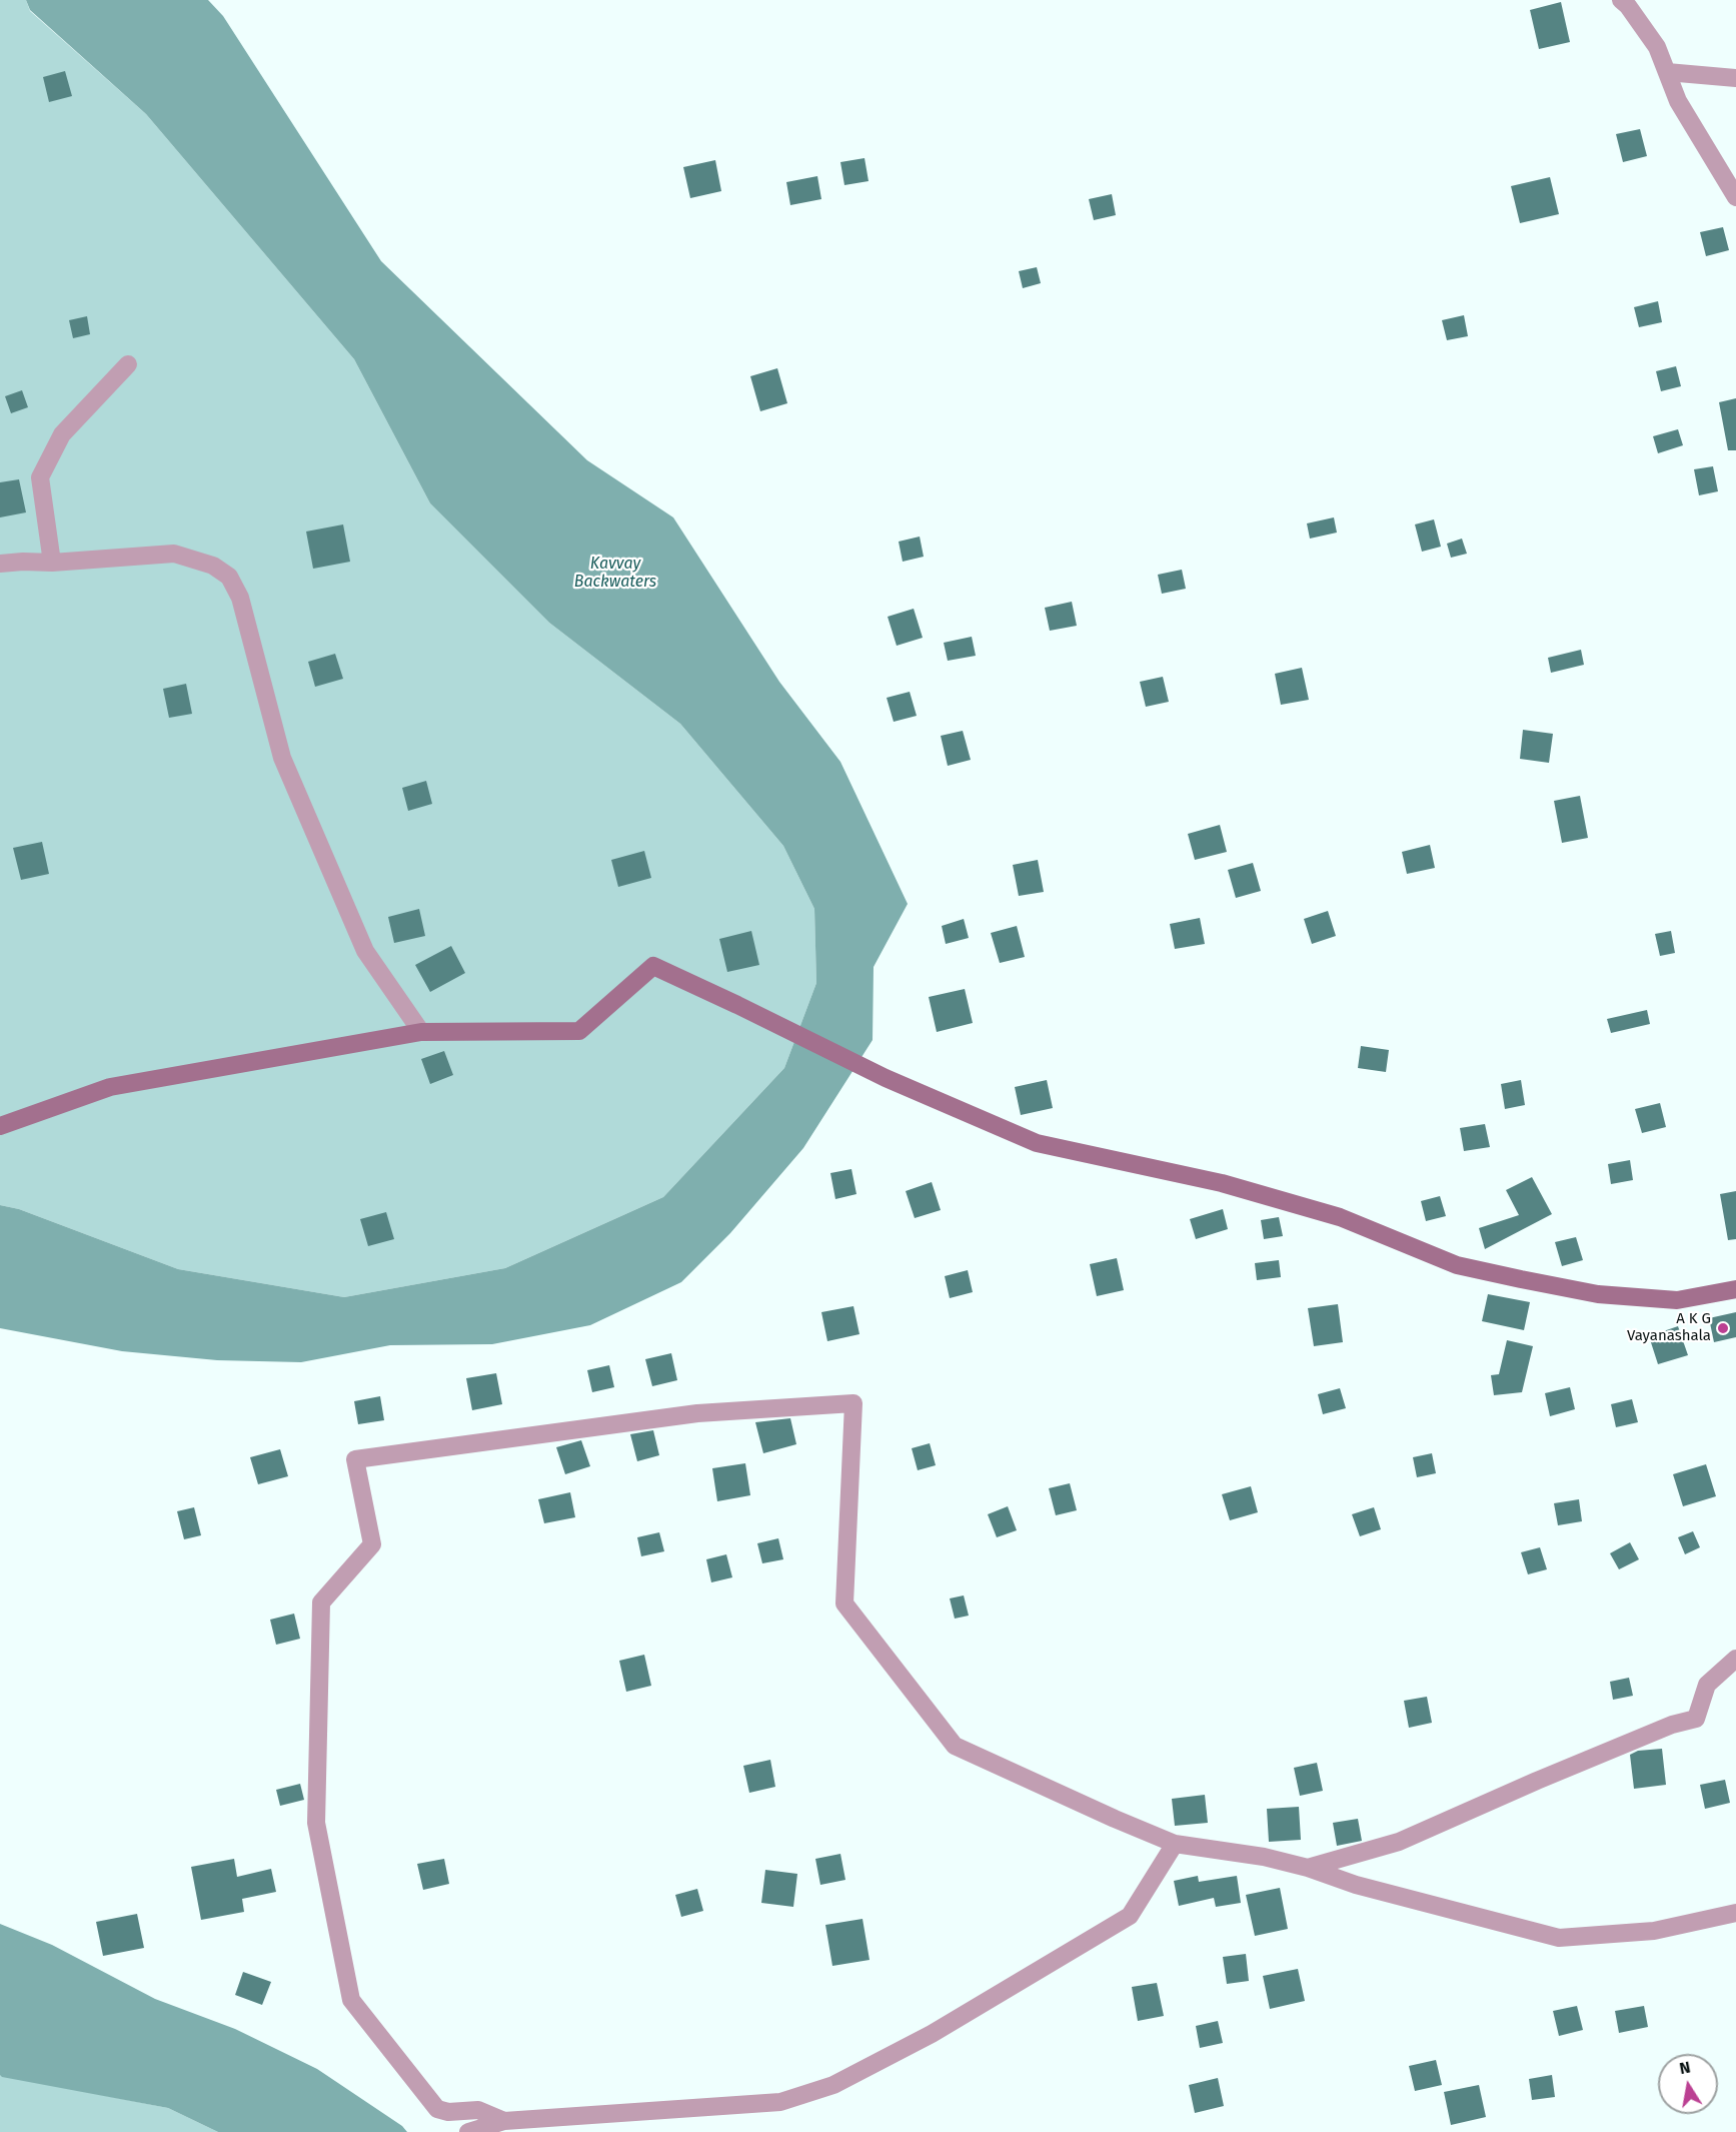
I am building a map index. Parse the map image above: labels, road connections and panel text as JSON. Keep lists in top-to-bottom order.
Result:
{
  "water": ["Kavvay Backwaters"],
  "places": ["A K G Vayanashala"],
  "north": "top"
}
